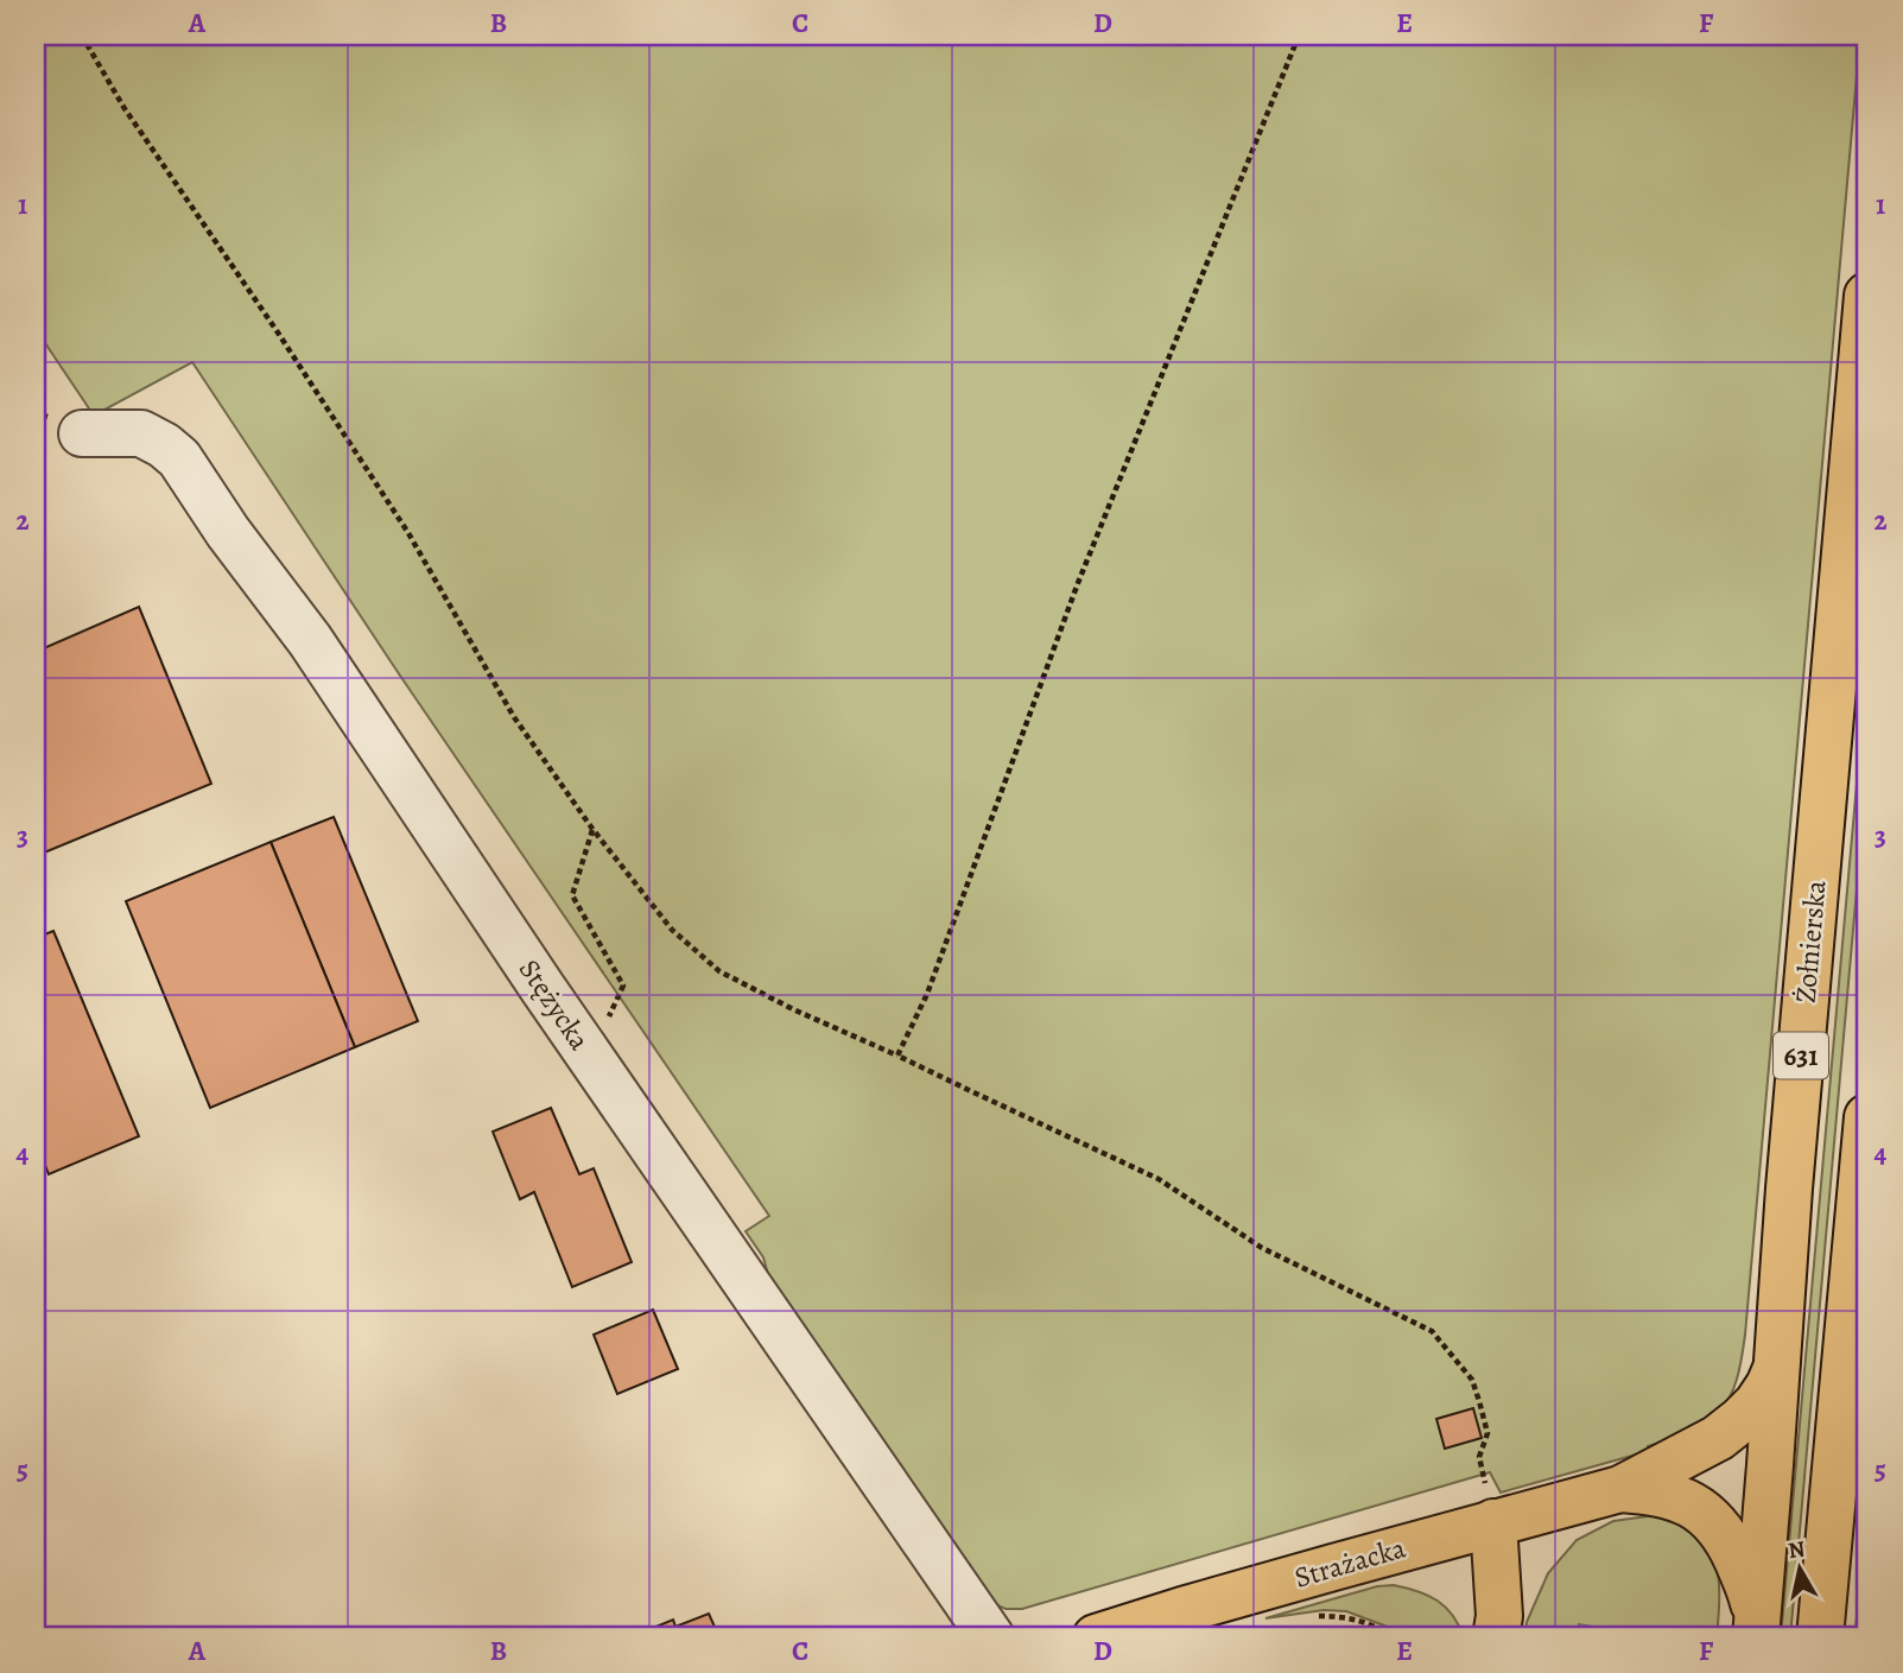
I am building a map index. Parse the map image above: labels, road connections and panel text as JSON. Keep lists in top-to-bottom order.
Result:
{
  "streets": {
    "main road": ["Żołnierska", "631", "Strażacka"],
    "street": ["Stężycka"]
  },
  "north": "top",
  "grid": {
    "columns": [
      "A",
      "B",
      "C",
      "D",
      "E",
      "F"
    ],
    "rows": [
      "1",
      "2",
      "3",
      "4",
      "5"
    ]
  }
}
